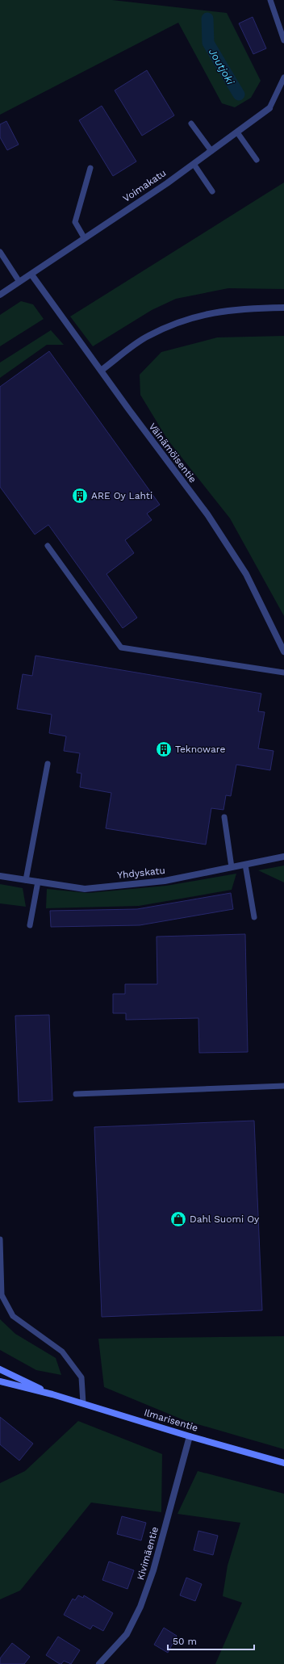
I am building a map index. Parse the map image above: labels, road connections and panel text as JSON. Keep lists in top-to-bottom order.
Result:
{
  "streets": {
    "street": [
      "Voimakatu",
      "Väinämöisentie",
      "Yhdyskatu",
      "Ilmarisentie",
      "Kivimäentie"
    ]
  },
  "crossings": [
    ["Voimakatu", "Väinämöisentie"],
    ["Ilmarisentie", "Kivimäentie"]
  ],
  "water": ["Joutjoki"],
  "places": {
    "building": ["ARE Oy Lahti", "Teknoware"],
    "shop": ["Dahl Suomi Oy"]
  },
  "scale_bar": "50 m"
}
